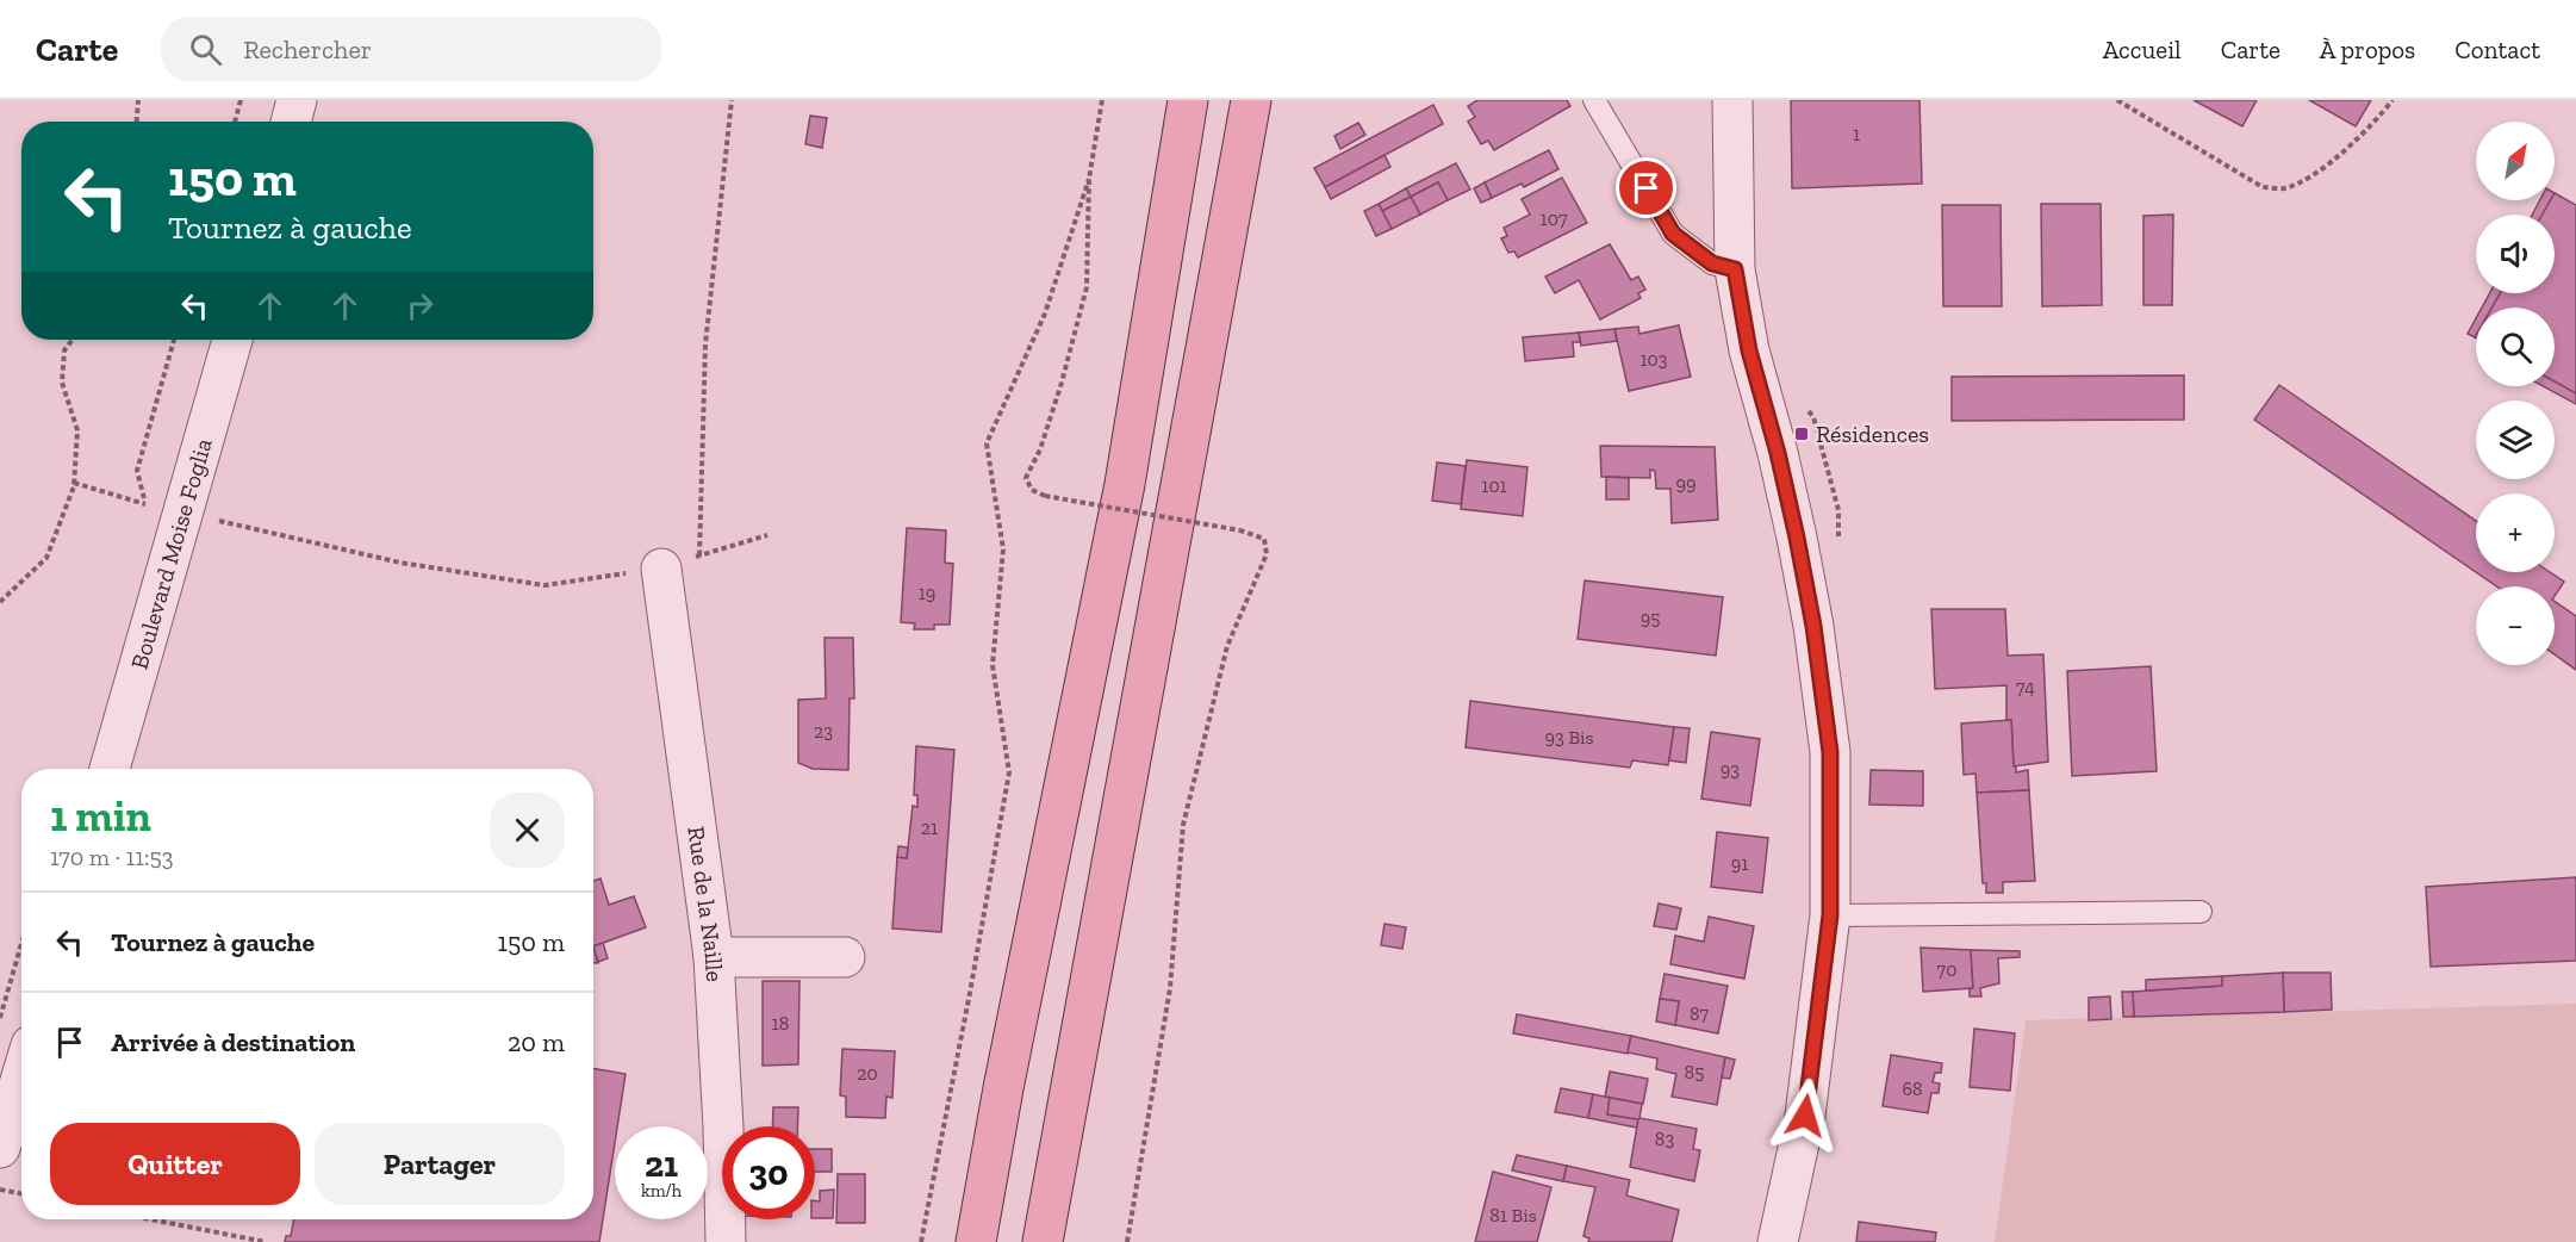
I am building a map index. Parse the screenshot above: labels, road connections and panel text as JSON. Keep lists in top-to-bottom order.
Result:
{
  "streets": {
    "street": ["Boulevard Moise Foglia", "Rue de la Naille"]
  },
  "places": {
    "transit": ["Résidences"]
  },
  "house_numbers": [
    "1",
    "107",
    "103",
    "99",
    "101",
    "19",
    "95",
    "74",
    "23",
    "93 Bis",
    "93",
    "21",
    "91",
    "70",
    "87",
    "18",
    "85",
    "20",
    "68",
    "83",
    "81 Bis"
  ],
  "north": "top right",
  "page": {
    "header": "Carte",
    "search": "Rechercher",
    "nav": [
      "Accueil",
      "Carte",
      "À propos",
      "Contact"
    ],
    "map_buttons": ["+", "−"],
    "turn": ["150 m", "Tournez à gauche"],
    "heading": ["1 min", "170 m · 11:53"],
    "list": [
      {
        "name": "Tournez à gauche",
        "value": "150 m"
      },
      {
        "name": "Arrivée à destination",
        "value": "20 m"
      }
    ],
    "buttons": ["Quitter", "Partager"],
    "speed": "21 km/h",
    "limit": "30"
  }
}
